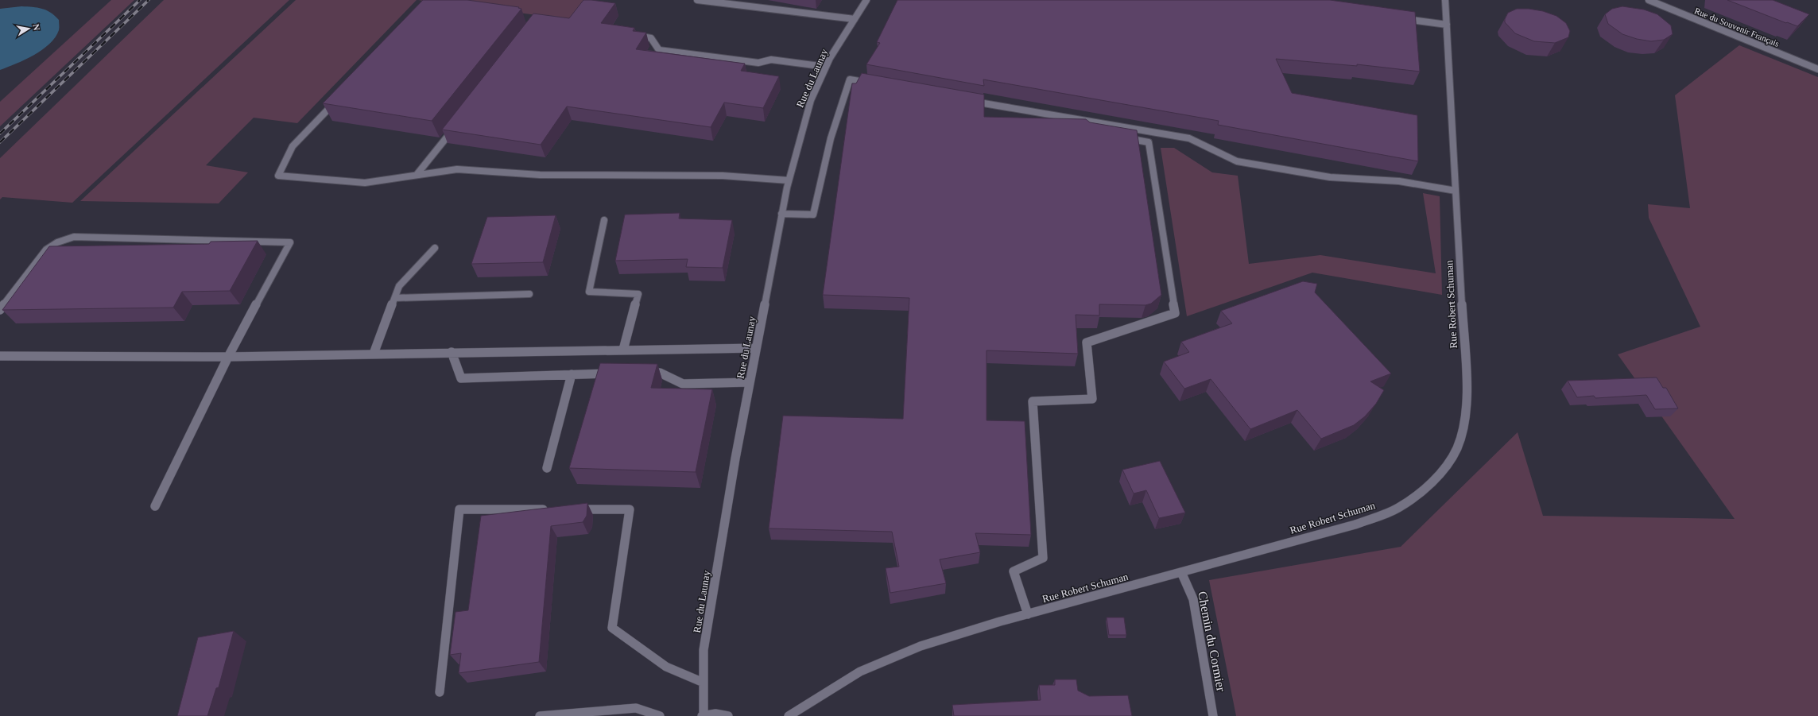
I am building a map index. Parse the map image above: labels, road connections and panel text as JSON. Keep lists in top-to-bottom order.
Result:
{
  "streets": {
    "street": [
      "Rue du Souvenir Français",
      "Rue du Launay",
      "Rue Robert Schuman",
      "Chemin du Cormier"
    ]
  },
  "crossings": [
    ["Rue Robert Schuman", "Chemin du Cormier"]
  ],
  "north": "right"
}
